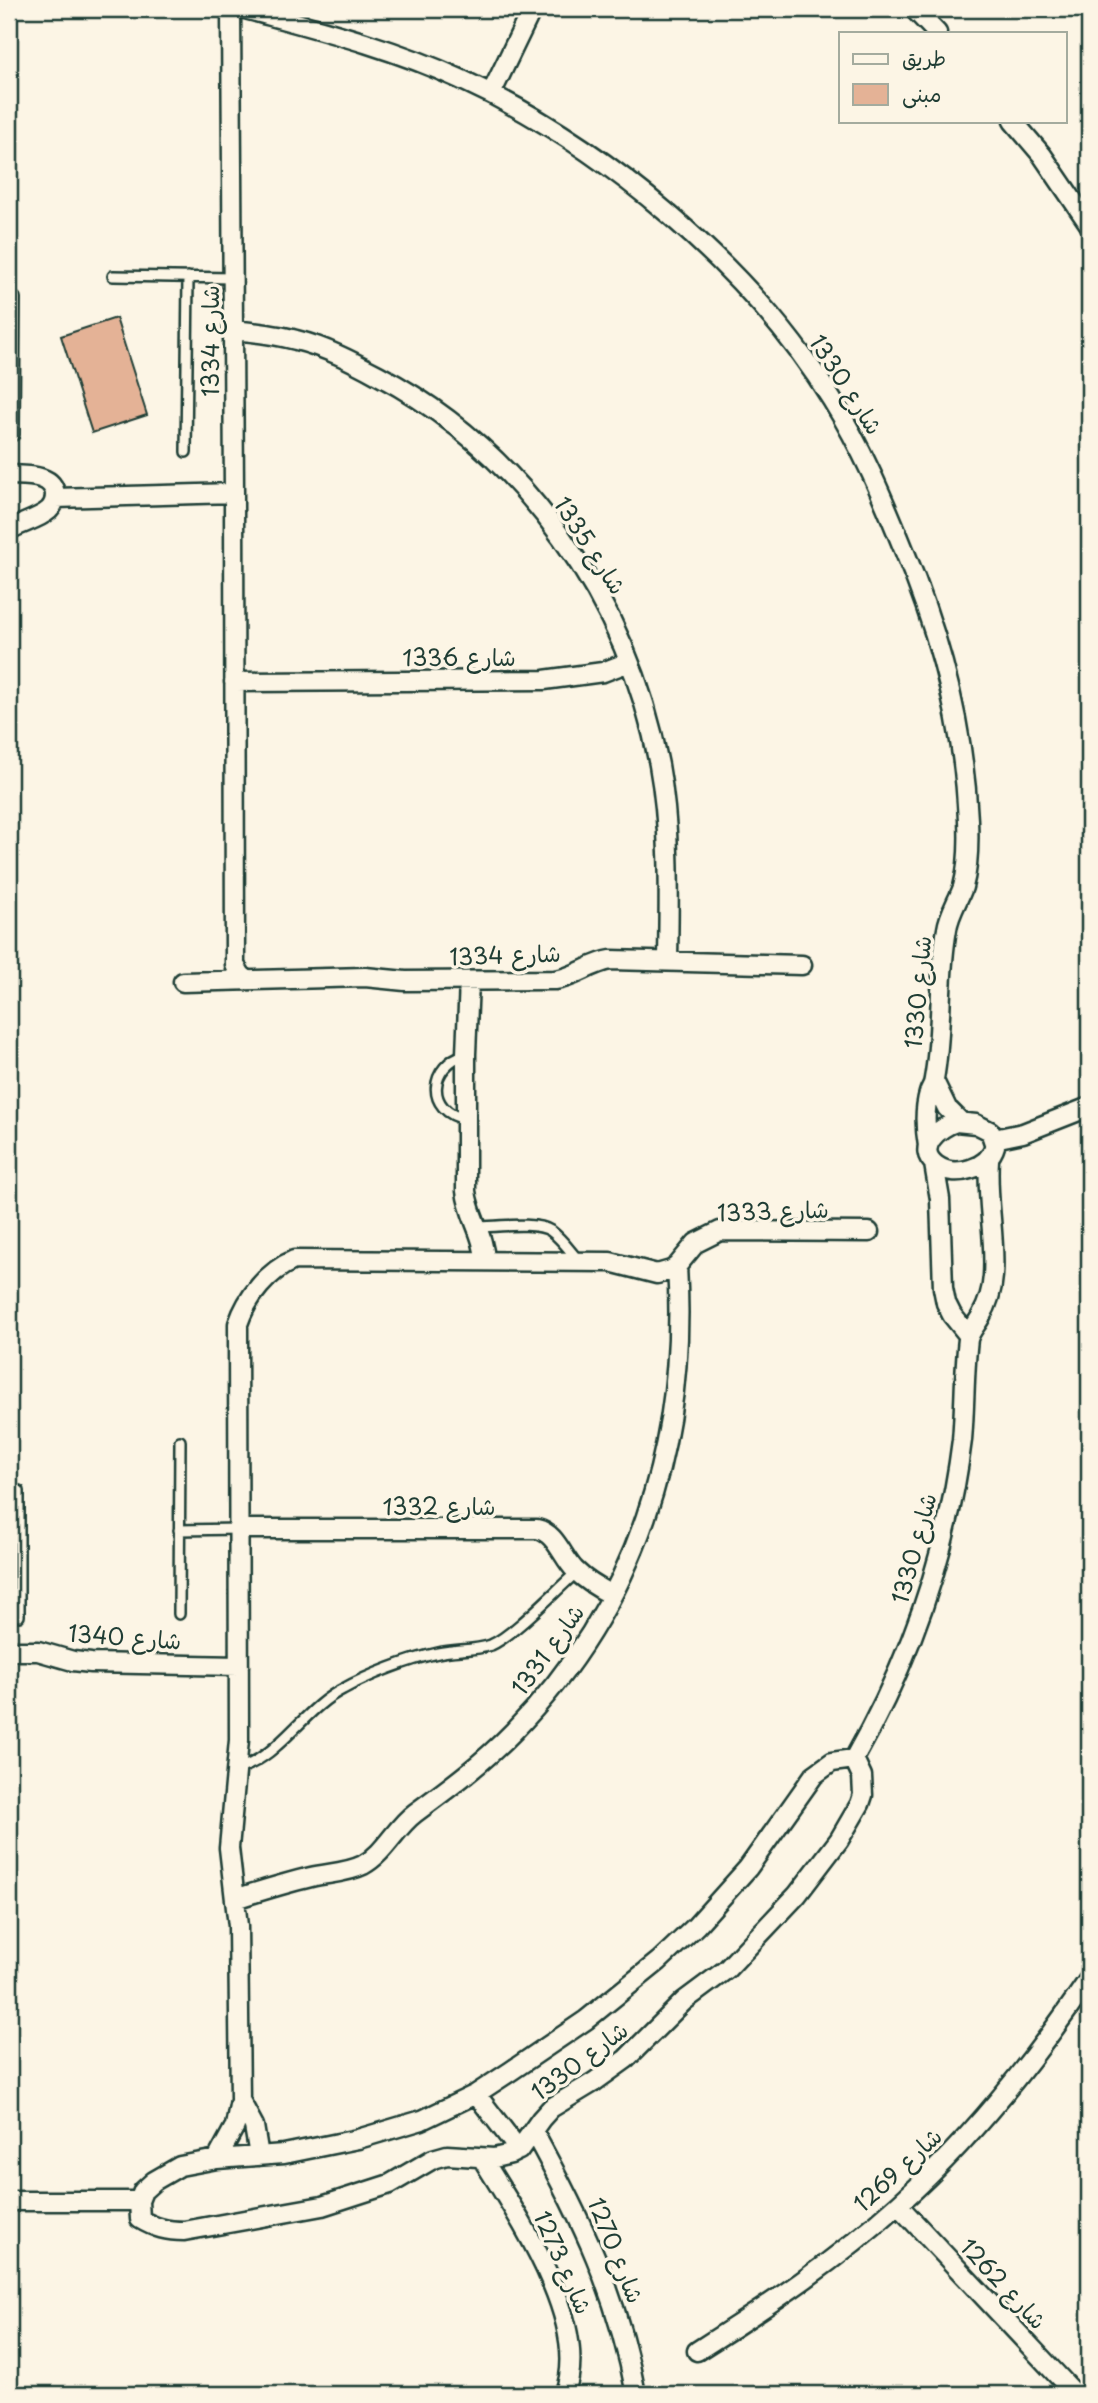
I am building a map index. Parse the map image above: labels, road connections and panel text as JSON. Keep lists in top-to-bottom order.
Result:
{
  "streets": {
    "street": [
      "شارع 1334",
      "شارع 1330",
      "شارع 1335",
      "شارع 1336",
      "شارع 1333",
      "شارع 1332",
      "شارع 1340",
      "شارع 1331",
      "شارع 1269",
      "شارع 1270",
      "شارع 1273",
      "شارع 1262"
    ]
  },
  "crossings": [
    ["شارع 1334", "شارع 1335"],
    ["شارع 1334", "شارع 1336"],
    ["شارع 1330", "شارع 1270"],
    ["شارع 1335", "شارع 1336"],
    ["شارع 1333", "شارع 1331"],
    ["شارع 1332", "شارع 1331"],
    ["شارع 1269", "شارع 1262"]
  ],
  "legend": ["طريق", "مبنى"]
}
